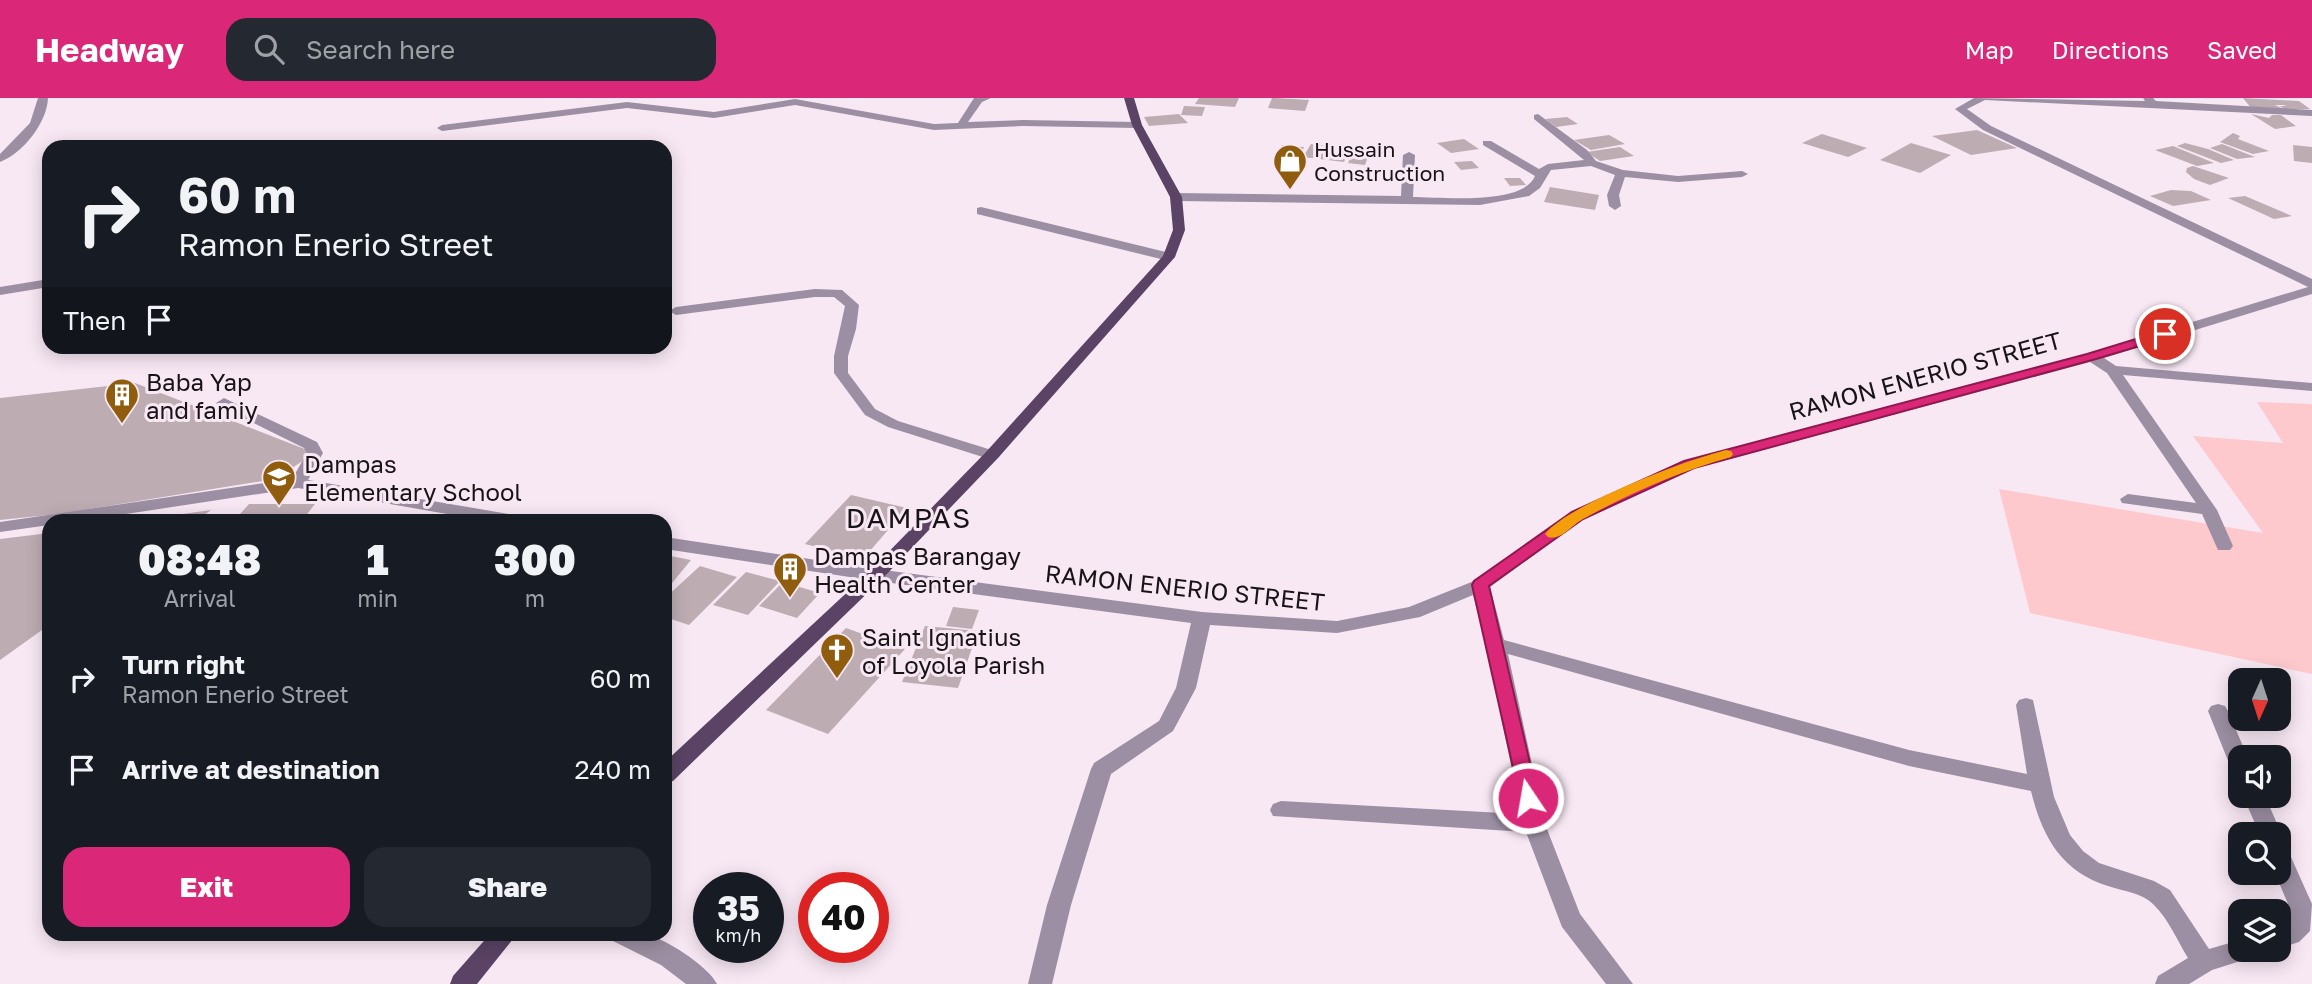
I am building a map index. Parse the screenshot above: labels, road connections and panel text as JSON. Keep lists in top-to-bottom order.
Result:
{
  "streets": {
    "street": ["RAMON ENERIO STREET"]
  },
  "districts": ["DAMPAS"],
  "places": {
    "shop": ["Hussain Construction"],
    "building": ["Baba Yap and famiy", "Dampas Barangay Health Center"],
    "school or university": ["Dampas Elementary School"],
    "church": ["Saint Ignatius of Loyola Parish"]
  },
  "north": "bottom",
  "page": {
    "header": "Headway",
    "search": "Search here",
    "nav": ["Map", "Directions", "Saved"],
    "turn": ["60 m", "Ramon Enerio Street"],
    "then": "Then",
    "eta": [
      "08:48",
      "Arrival",
      "1",
      "min",
      "300",
      "m"
    ],
    "list": [
      {
        "name": "Turn right",
        "note": "Ramon Enerio Street",
        "value": "60 m"
      },
      {
        "name": "Arrive at destination",
        "value": "240 m"
      }
    ],
    "buttons": ["Exit", "Share"],
    "speed": "35 km/h",
    "limit": "40"
  }
}
